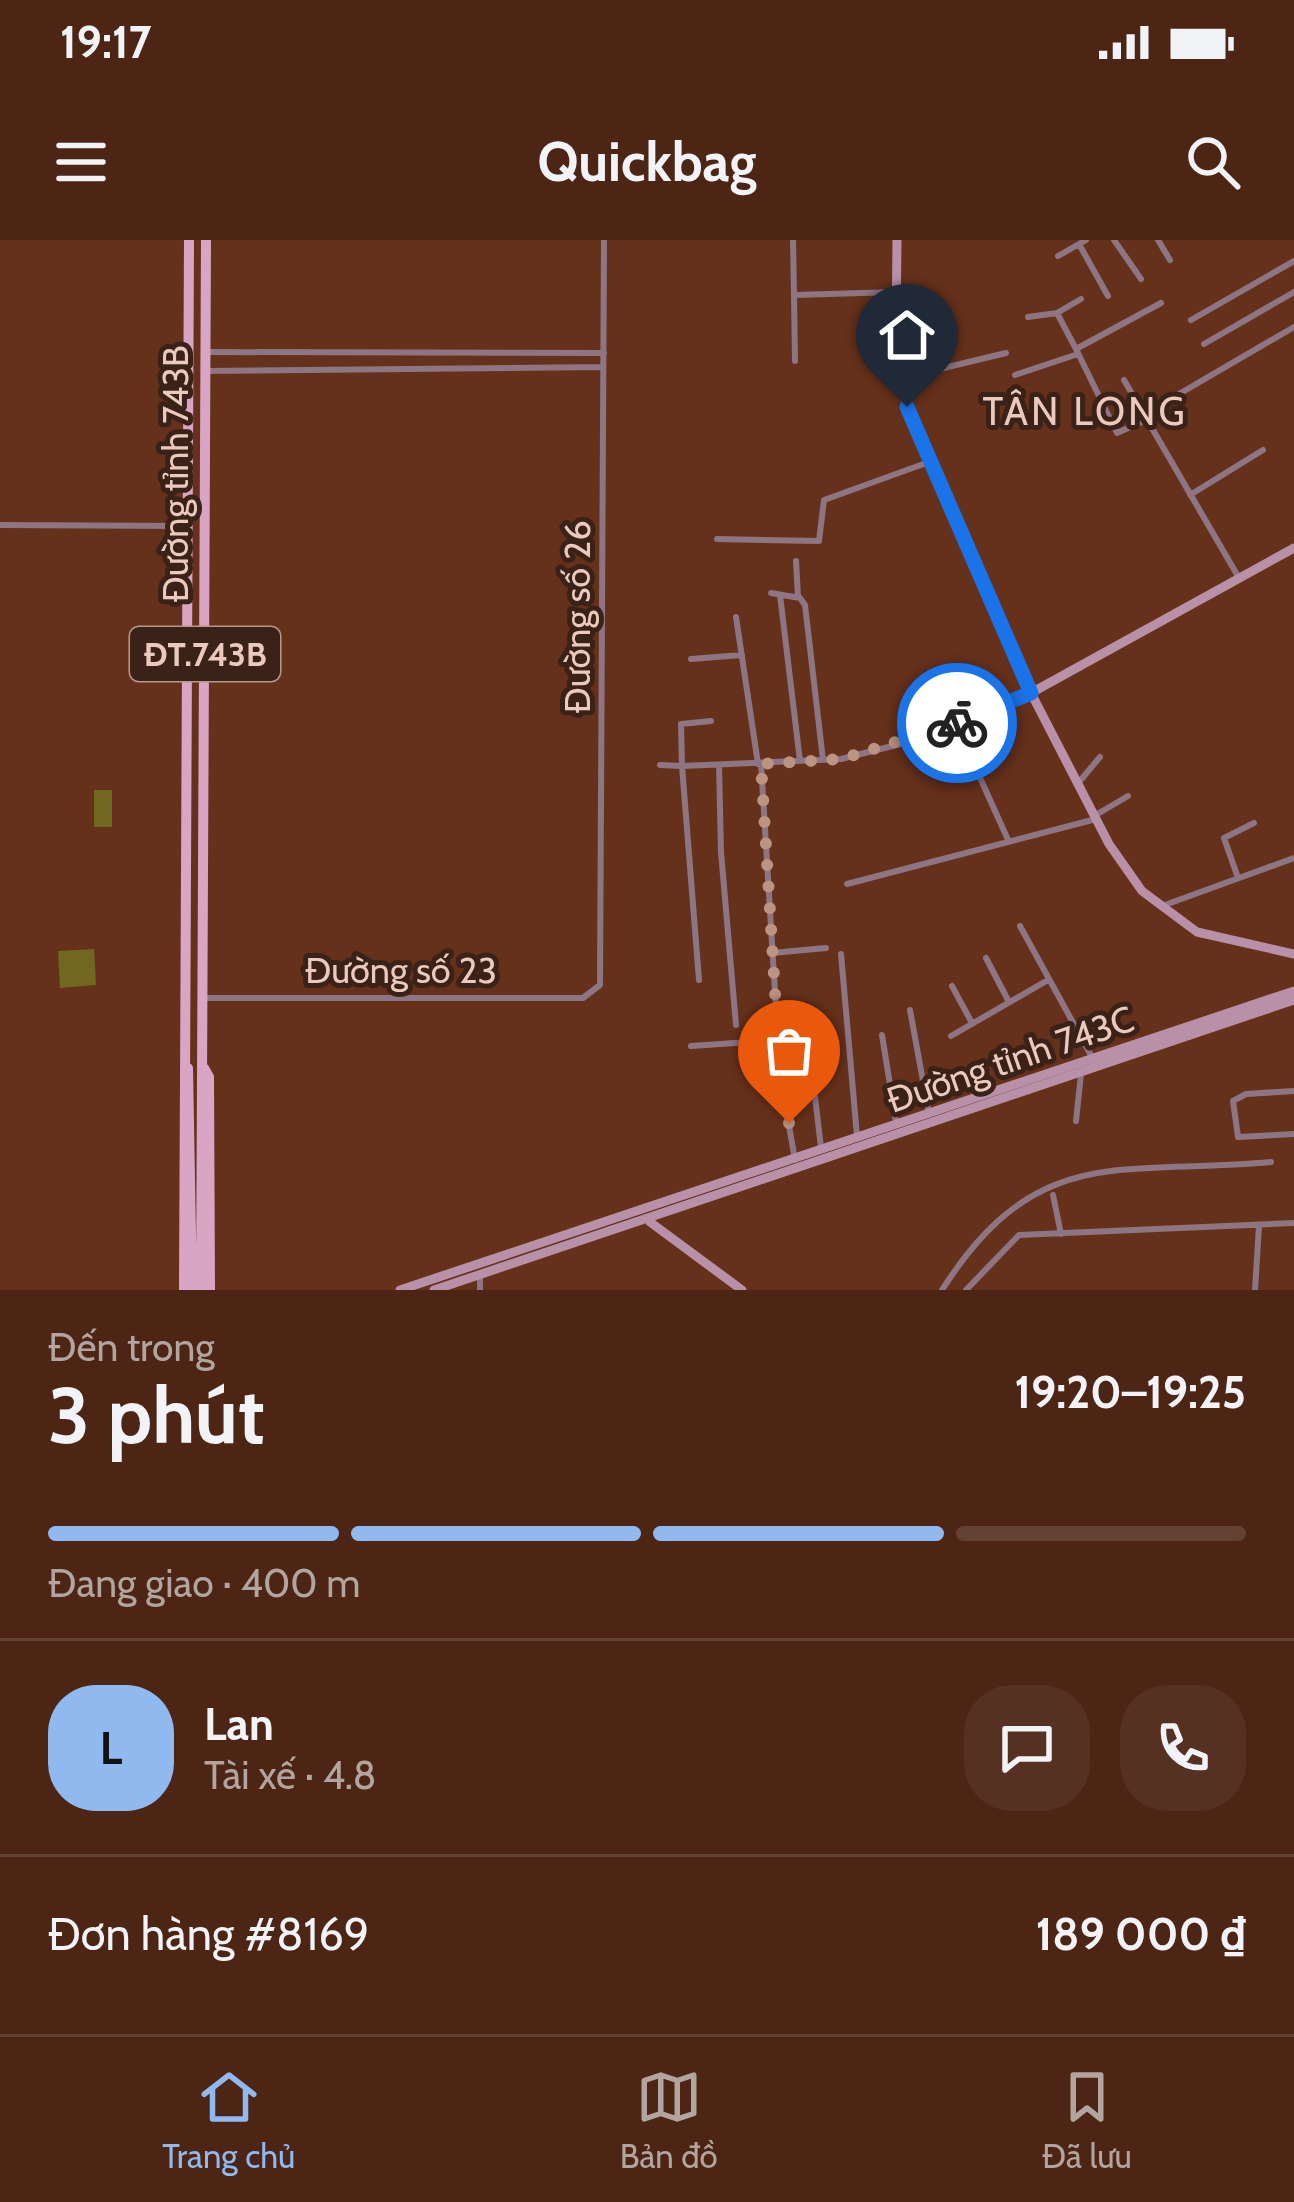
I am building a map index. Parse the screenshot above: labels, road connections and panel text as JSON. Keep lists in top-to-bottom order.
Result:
{
  "streets": {
    "main road": ["Đường tỉnh 743B", "ĐT.743B", "Đường tỉnh 743C"],
    "street": ["Đường số 26", "Đường số 23"]
  },
  "crossings": [
    ["Đường tỉnh 743B", "ĐT.743B"],
    ["Đường tỉnh 743B", "Đường số 23"],
    ["Đường số 26", "Đường số 23"]
  ],
  "districts": ["TÂN LONG"],
  "page": {
    "status": "19:17",
    "header": "Quickbag",
    "heading": ["3 phút", "Đến trong", "19:20–19:25"],
    "panel": [
      "Lan",
      "Tài xế · 4.8",
      "Đơn hàng #8169",
      "189 000 ₫"
    ],
    "bar": "Đang giao · 400 m",
    "round": "L",
    "tabs": ["Trang chủ", "Bản đồ", "Đã lưu"]
  }
}
